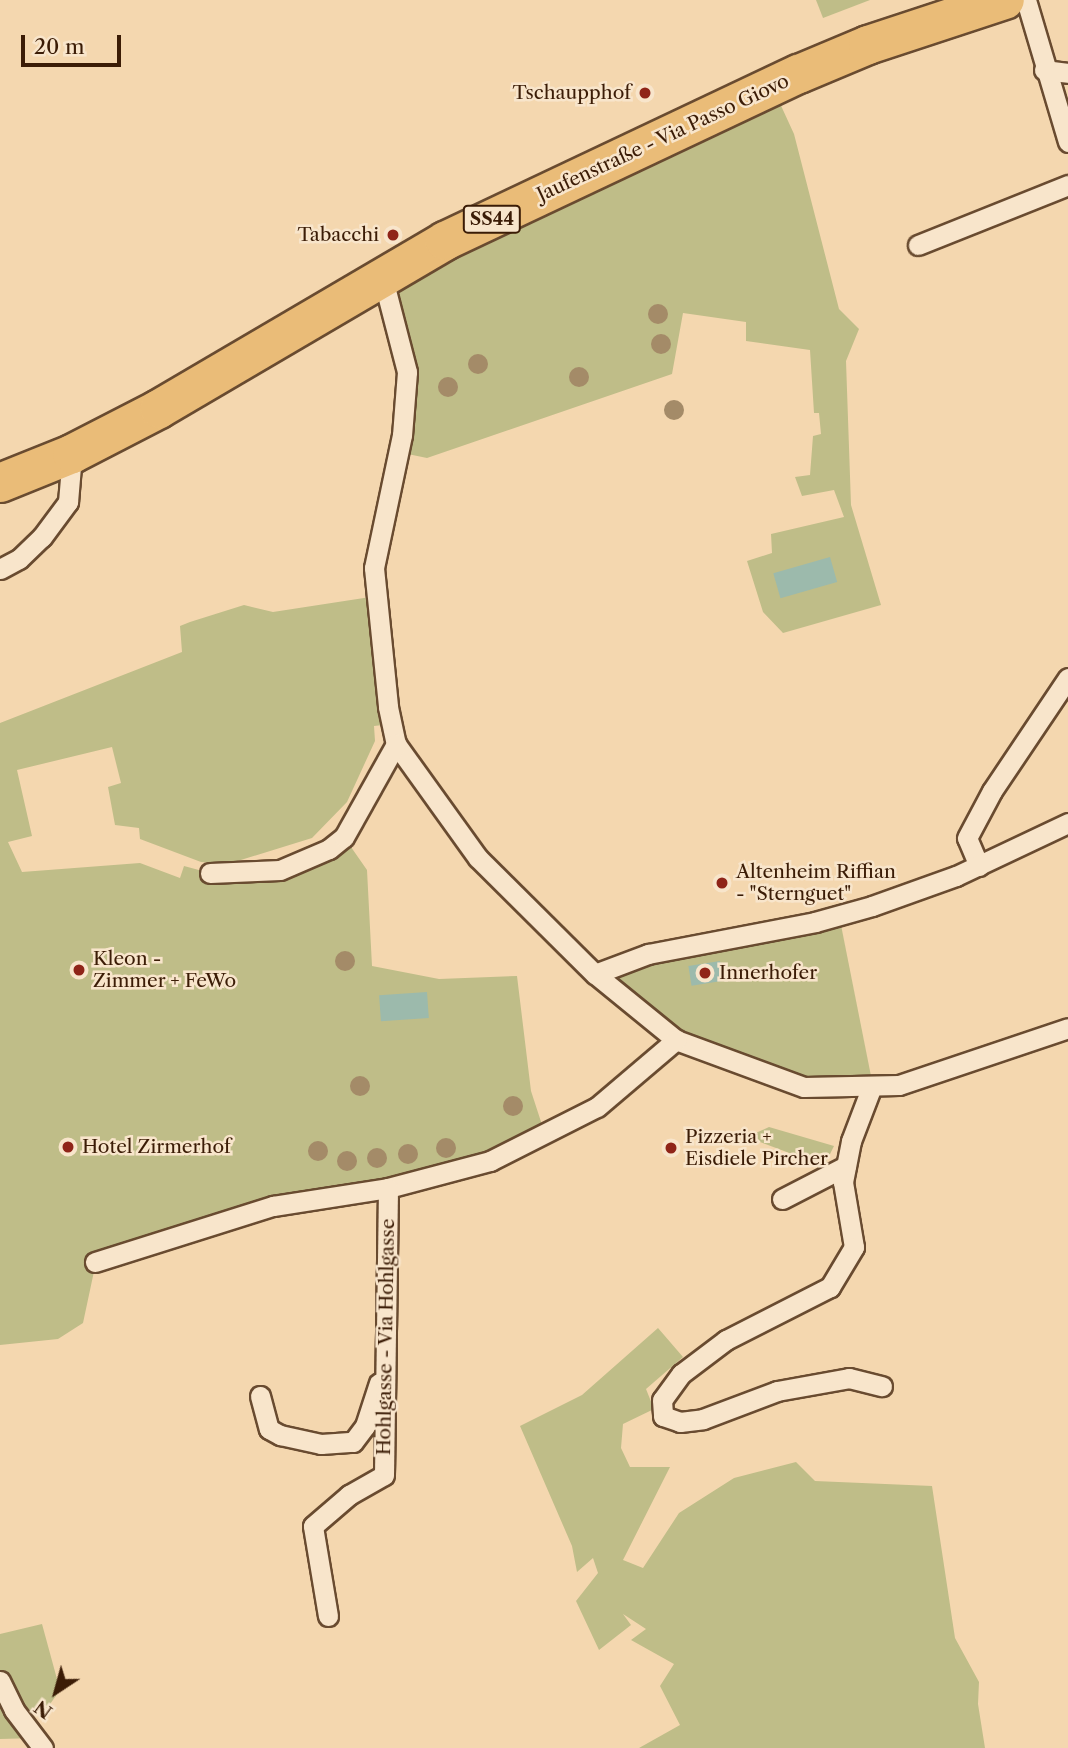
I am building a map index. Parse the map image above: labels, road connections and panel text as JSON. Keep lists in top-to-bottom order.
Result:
{
  "streets": {
    "main road": ["Jaufenstraße - Via Passo Giovo", "SS44"],
    "lane": ["Hohlgasse - Via Hohlgasse"]
  },
  "places": [
    "Tschaupphof",
    "Tabacchi",
    "Altenheim Riffian - \"Sternguet\"",
    "Kleon - Zimmer + FeWo",
    "Innerhofer",
    "Hotel Zirmerhof",
    "Pizzeria + Eisdiele Pircher"
  ],
  "scale_bar": "20 m",
  "north": "bottom left"
}
